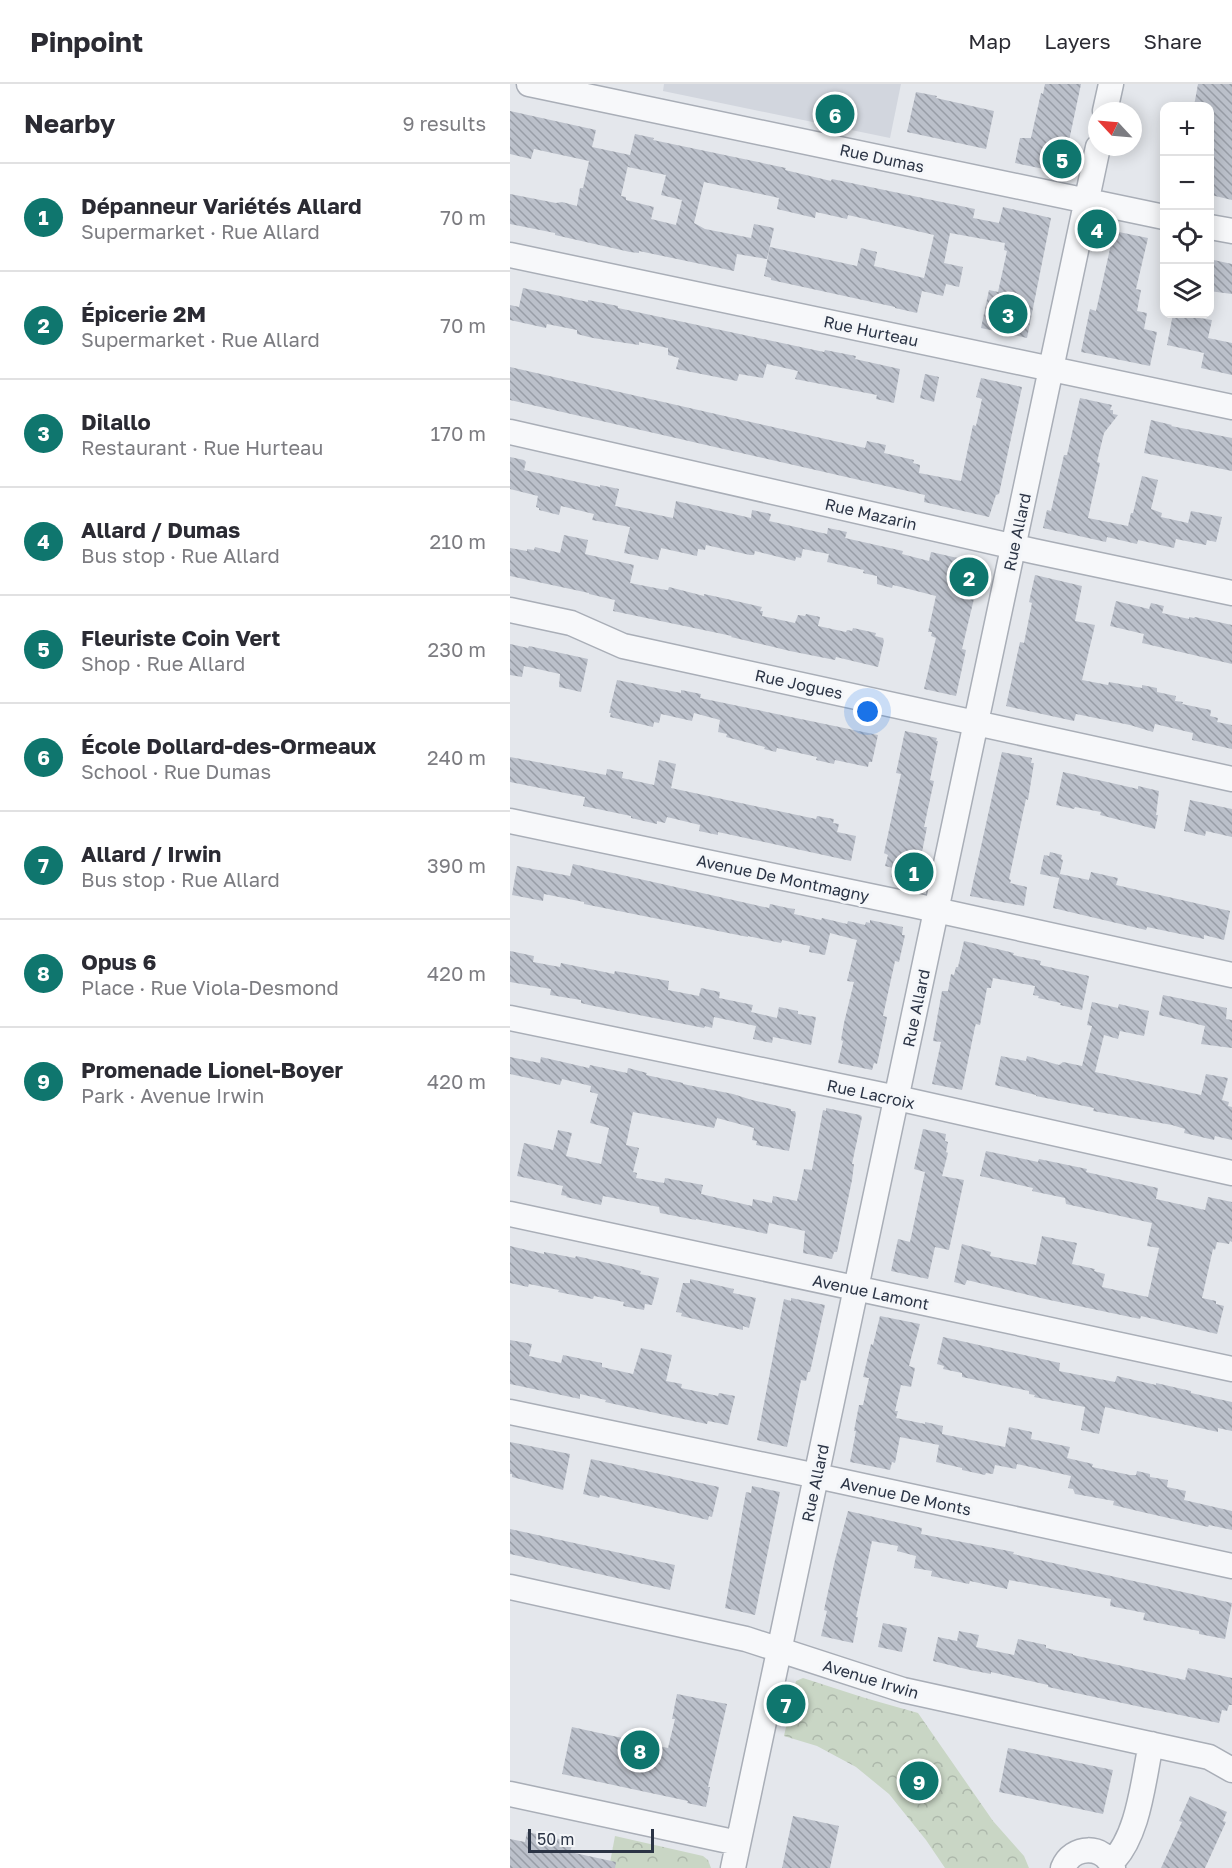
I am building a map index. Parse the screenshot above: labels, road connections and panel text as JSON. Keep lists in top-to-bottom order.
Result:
{
  "streets": {
    "street": [
      "Rue Dumas",
      "Rue Hurteau",
      "Rue Mazarin",
      "Rue Allard",
      "Rue Jogues",
      "Avenue De Montmagny",
      "Rue Lacroix",
      "Avenue Lamont",
      "Avenue De Monts",
      "Avenue Irwin"
    ]
  },
  "crossings": [
    ["Rue Dumas", "Rue Allard"],
    ["Rue Hurteau", "Rue Allard"],
    ["Rue Mazarin", "Rue Allard"],
    ["Rue Allard", "Rue Jogues"],
    ["Rue Allard", "Avenue De Montmagny"],
    ["Rue Allard", "Rue Lacroix"],
    ["Rue Allard", "Avenue Lamont"],
    ["Rue Allard", "Avenue De Monts"],
    ["Rue Allard", "Avenue Irwin"]
  ],
  "scale_bar": "50 m",
  "north": "top left",
  "page": {
    "header": "Pinpoint",
    "nav": ["Map", "Layers", "Share"],
    "heading": ["Nearby", "9 results"],
    "pins": [
      "6",
      "5",
      "4",
      "3",
      "2",
      "1",
      "7",
      "8",
      "9"
    ],
    "map_buttons": ["+", "−"],
    "list": [
      {
        "mark": "1",
        "name": "Dépanneur Variétés Allard",
        "note": "Supermarket · Rue Allard",
        "value": "70 m"
      },
      {
        "mark": "2",
        "name": "Épicerie 2M",
        "note": "Supermarket · Rue Allard",
        "value": "70 m"
      },
      {
        "mark": "3",
        "name": "Dilallo",
        "note": "Restaurant · Rue Hurteau",
        "value": "170 m"
      },
      {
        "mark": "4",
        "name": "Allard / Dumas",
        "note": "Bus stop · Rue Allard",
        "value": "210 m"
      },
      {
        "mark": "5",
        "name": "Fleuriste Coin Vert",
        "note": "Shop · Rue Allard",
        "value": "230 m"
      },
      {
        "mark": "6",
        "name": "École Dollard-des-Ormeaux",
        "note": "School · Rue Dumas",
        "value": "240 m"
      },
      {
        "mark": "7",
        "name": "Allard / Irwin",
        "note": "Bus stop · Rue Allard",
        "value": "390 m"
      },
      {
        "mark": "8",
        "name": "Opus 6",
        "note": "Place · Rue Viola-Desmond",
        "value": "420 m"
      },
      {
        "mark": "9",
        "name": "Promenade Lionel-Boyer",
        "note": "Park · Avenue Irwin",
        "value": "420 m"
      }
    ],
    "scale": "50 m"
  }
}
